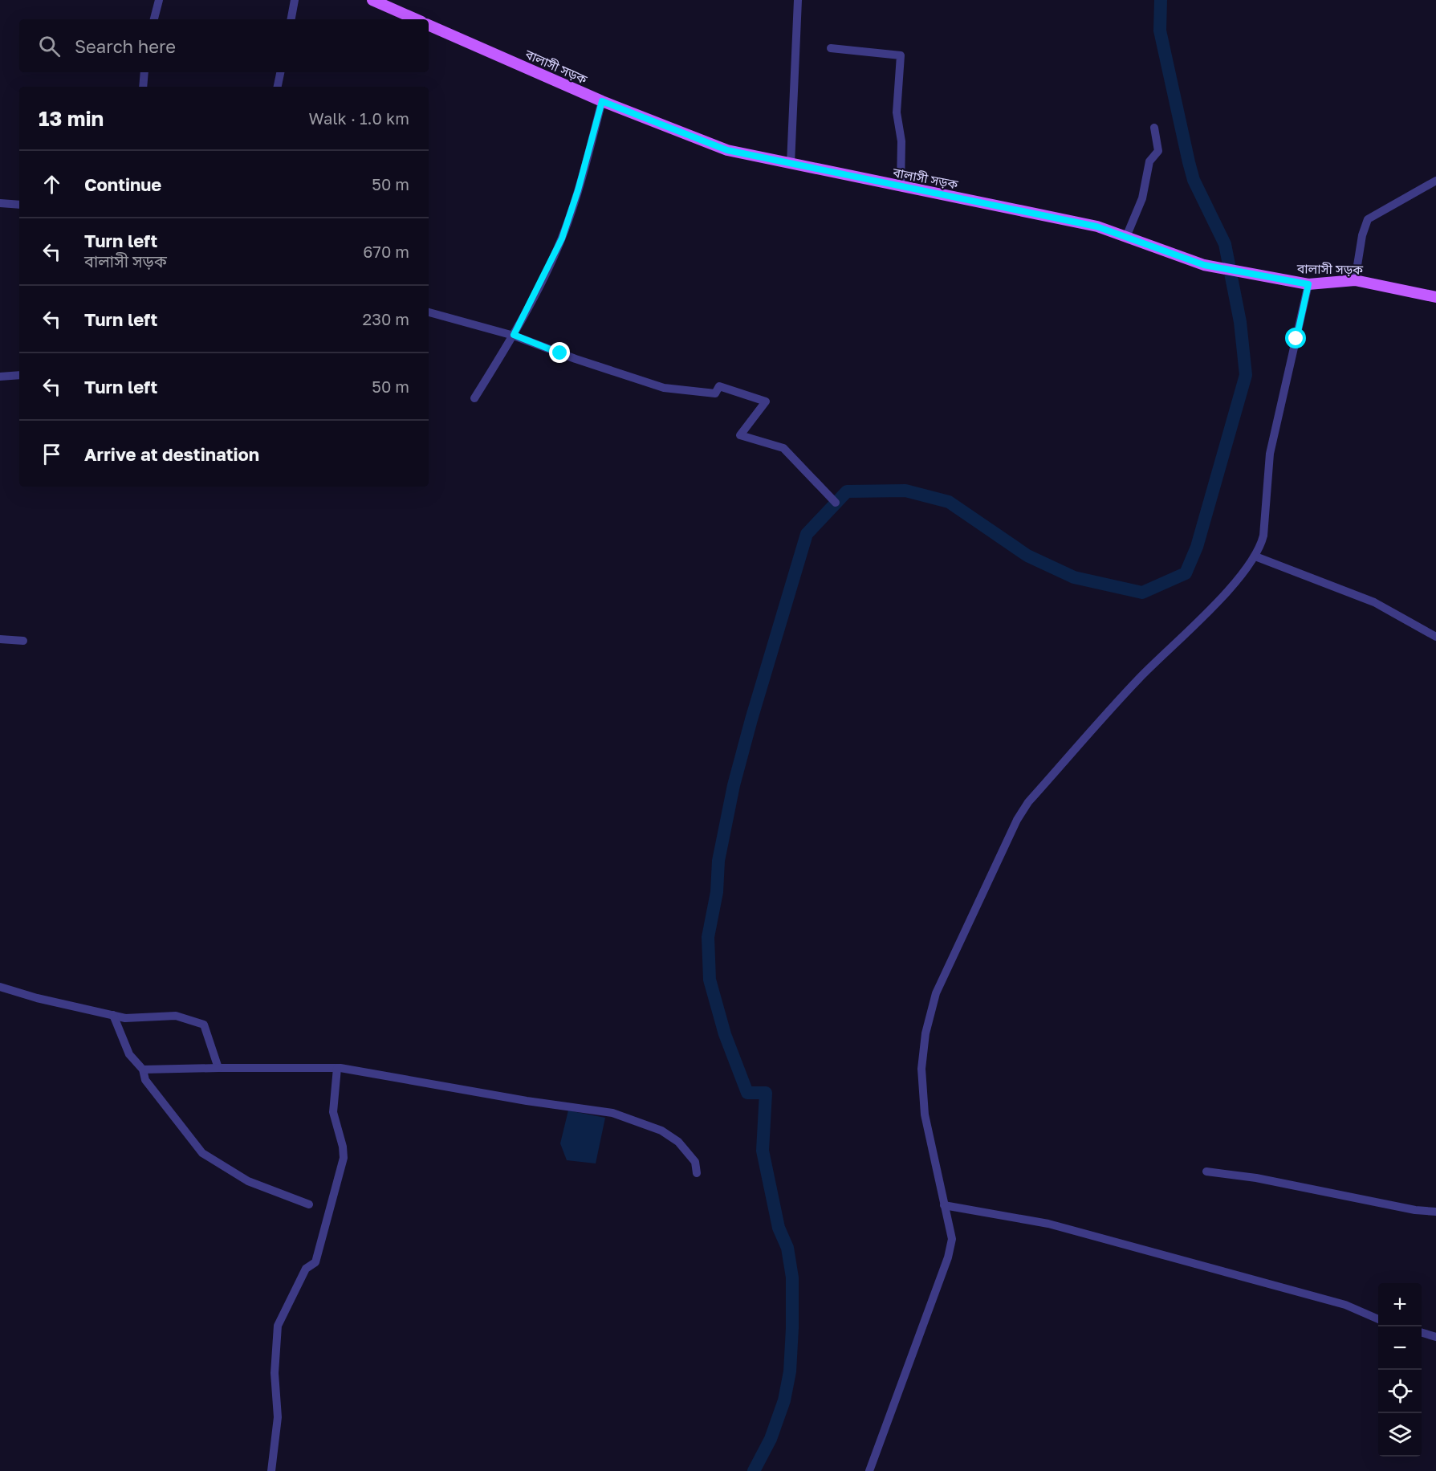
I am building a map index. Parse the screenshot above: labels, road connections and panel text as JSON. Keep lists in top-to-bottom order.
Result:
{
  "streets": {
    "main road": ["বালাসী সড়ক"]
  },
  "page": {
    "search": "Search here",
    "heading": ["13 min", "Walk · 1.0 km"],
    "list": [
      ["Continue", "50 m"],
      ["Turn left", "বালাসী সড়ক", "670 m"],
      ["Turn left", "230 m"],
      ["Turn left", "50 m"],
      "Arrive at destination"
    ],
    "map_buttons": ["+", "−"]
  }
}
